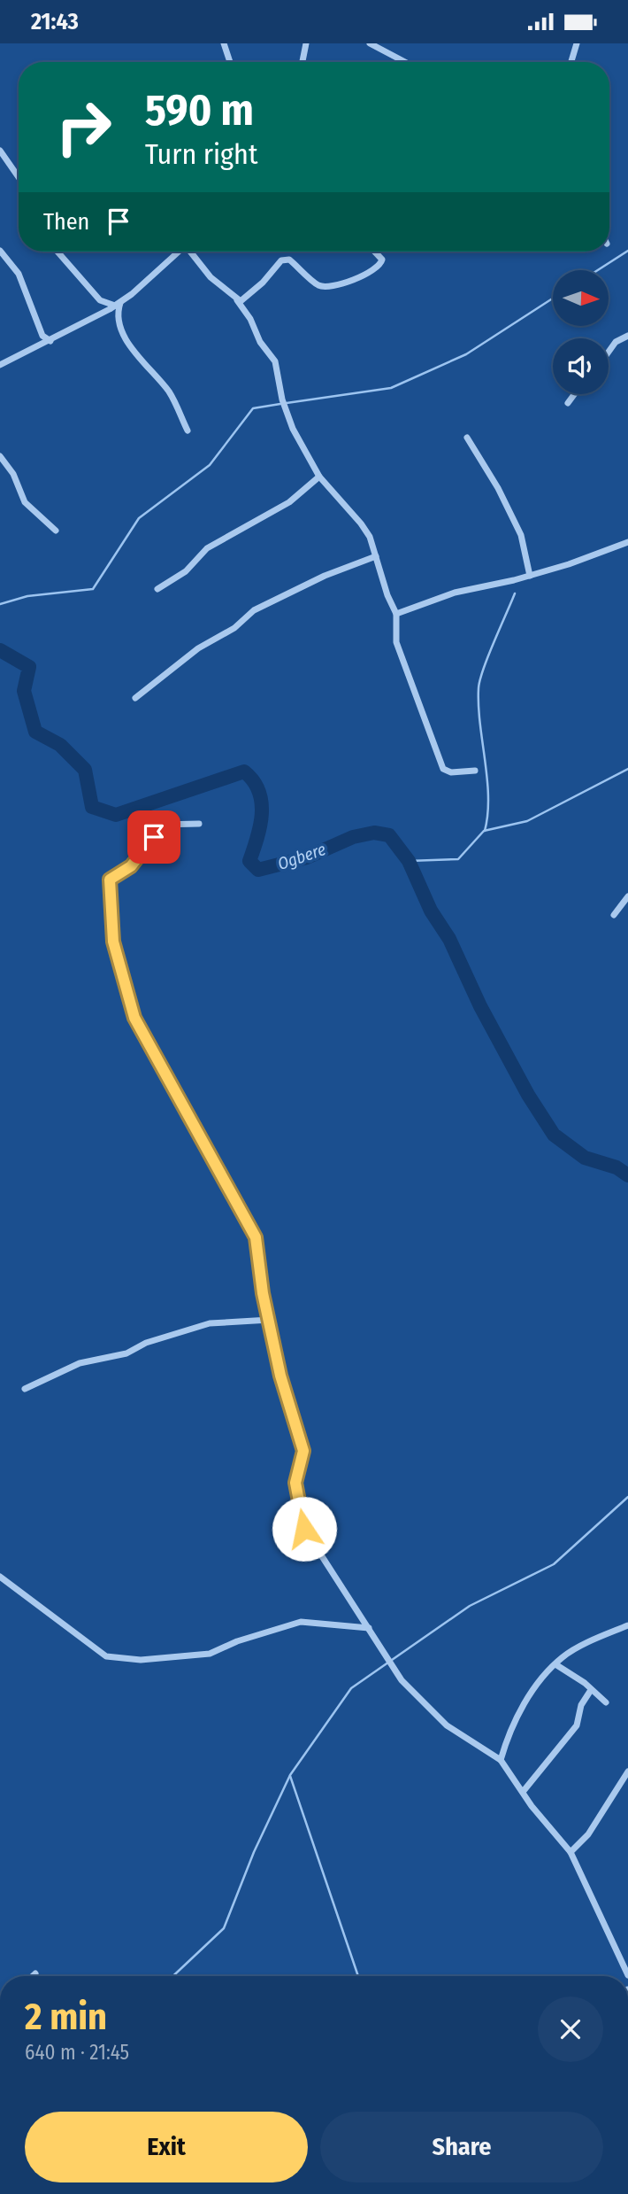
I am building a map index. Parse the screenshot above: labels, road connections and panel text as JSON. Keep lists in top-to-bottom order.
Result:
{
  "water": ["Ogbere"],
  "north": "right",
  "page": {
    "status": "21:43",
    "turn": ["590 m", "Turn right"],
    "then": "Then",
    "heading": ["2 min", "640 m · 21:45"],
    "buttons": ["Exit", "Share"]
  }
}
